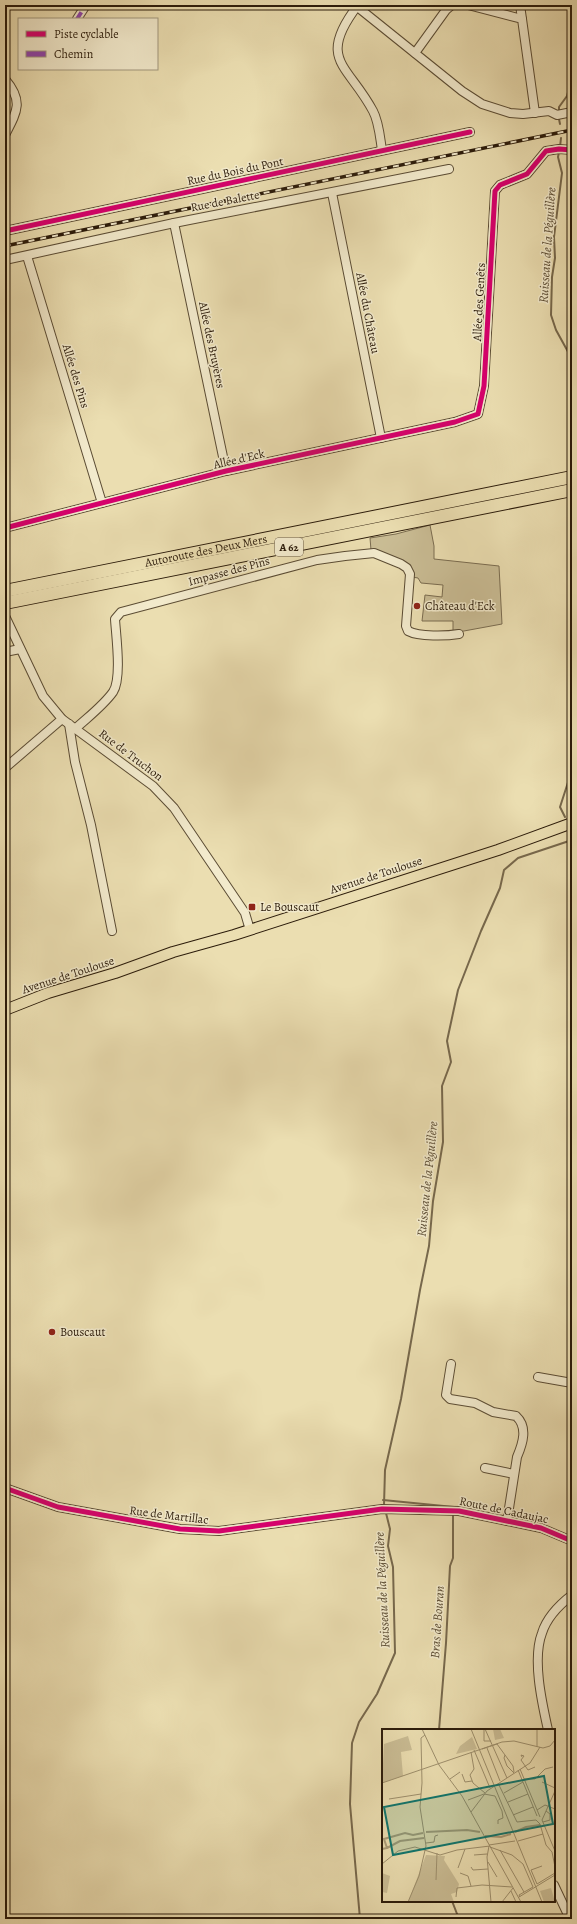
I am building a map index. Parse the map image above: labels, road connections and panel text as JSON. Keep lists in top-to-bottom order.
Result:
{
  "streets": {
    "highway": ["A 62", "Autoroute des Deux Mers"],
    "main road": ["Avenue de Toulouse"],
    "street": [
      "Rue du Bois du Pont",
      "Rue de Balette",
      "Allée des Genêts",
      "Allée du Château",
      "Allée des Bruyères",
      "Allée des Pins",
      "Allée d'Eck",
      "Impasse des Pins",
      "Rue de Truchon",
      "Route de Cadaujac",
      "Rue de Martillac"
    ]
  },
  "crossings": [
    ["Rue de Balette", "Allée du Château"],
    ["Rue de Balette", "Allée des Bruyères"],
    ["Rue de Balette", "Allée des Pins"],
    ["Allée des Genêts", "Allée d'Eck"],
    ["Allée du Château", "Allée d'Eck"],
    ["Allée des Bruyères", "Allée d'Eck"],
    ["Allée des Pins", "Allée d'Eck"],
    ["Impasse des Pins", "Rue de Truchon"],
    ["Rue de Truchon", "Avenue de Toulouse"],
    ["Route de Cadaujac", "Rue de Martillac"]
  ],
  "water": ["Ruisseau de la Péguillère", "Bras de Bouran"],
  "places": {
    "other": ["Château d'Eck", "Bouscaut"],
    "transit": ["Le Bouscaut"]
  },
  "legend": ["Piste cyclable", "Chemin"]
}
